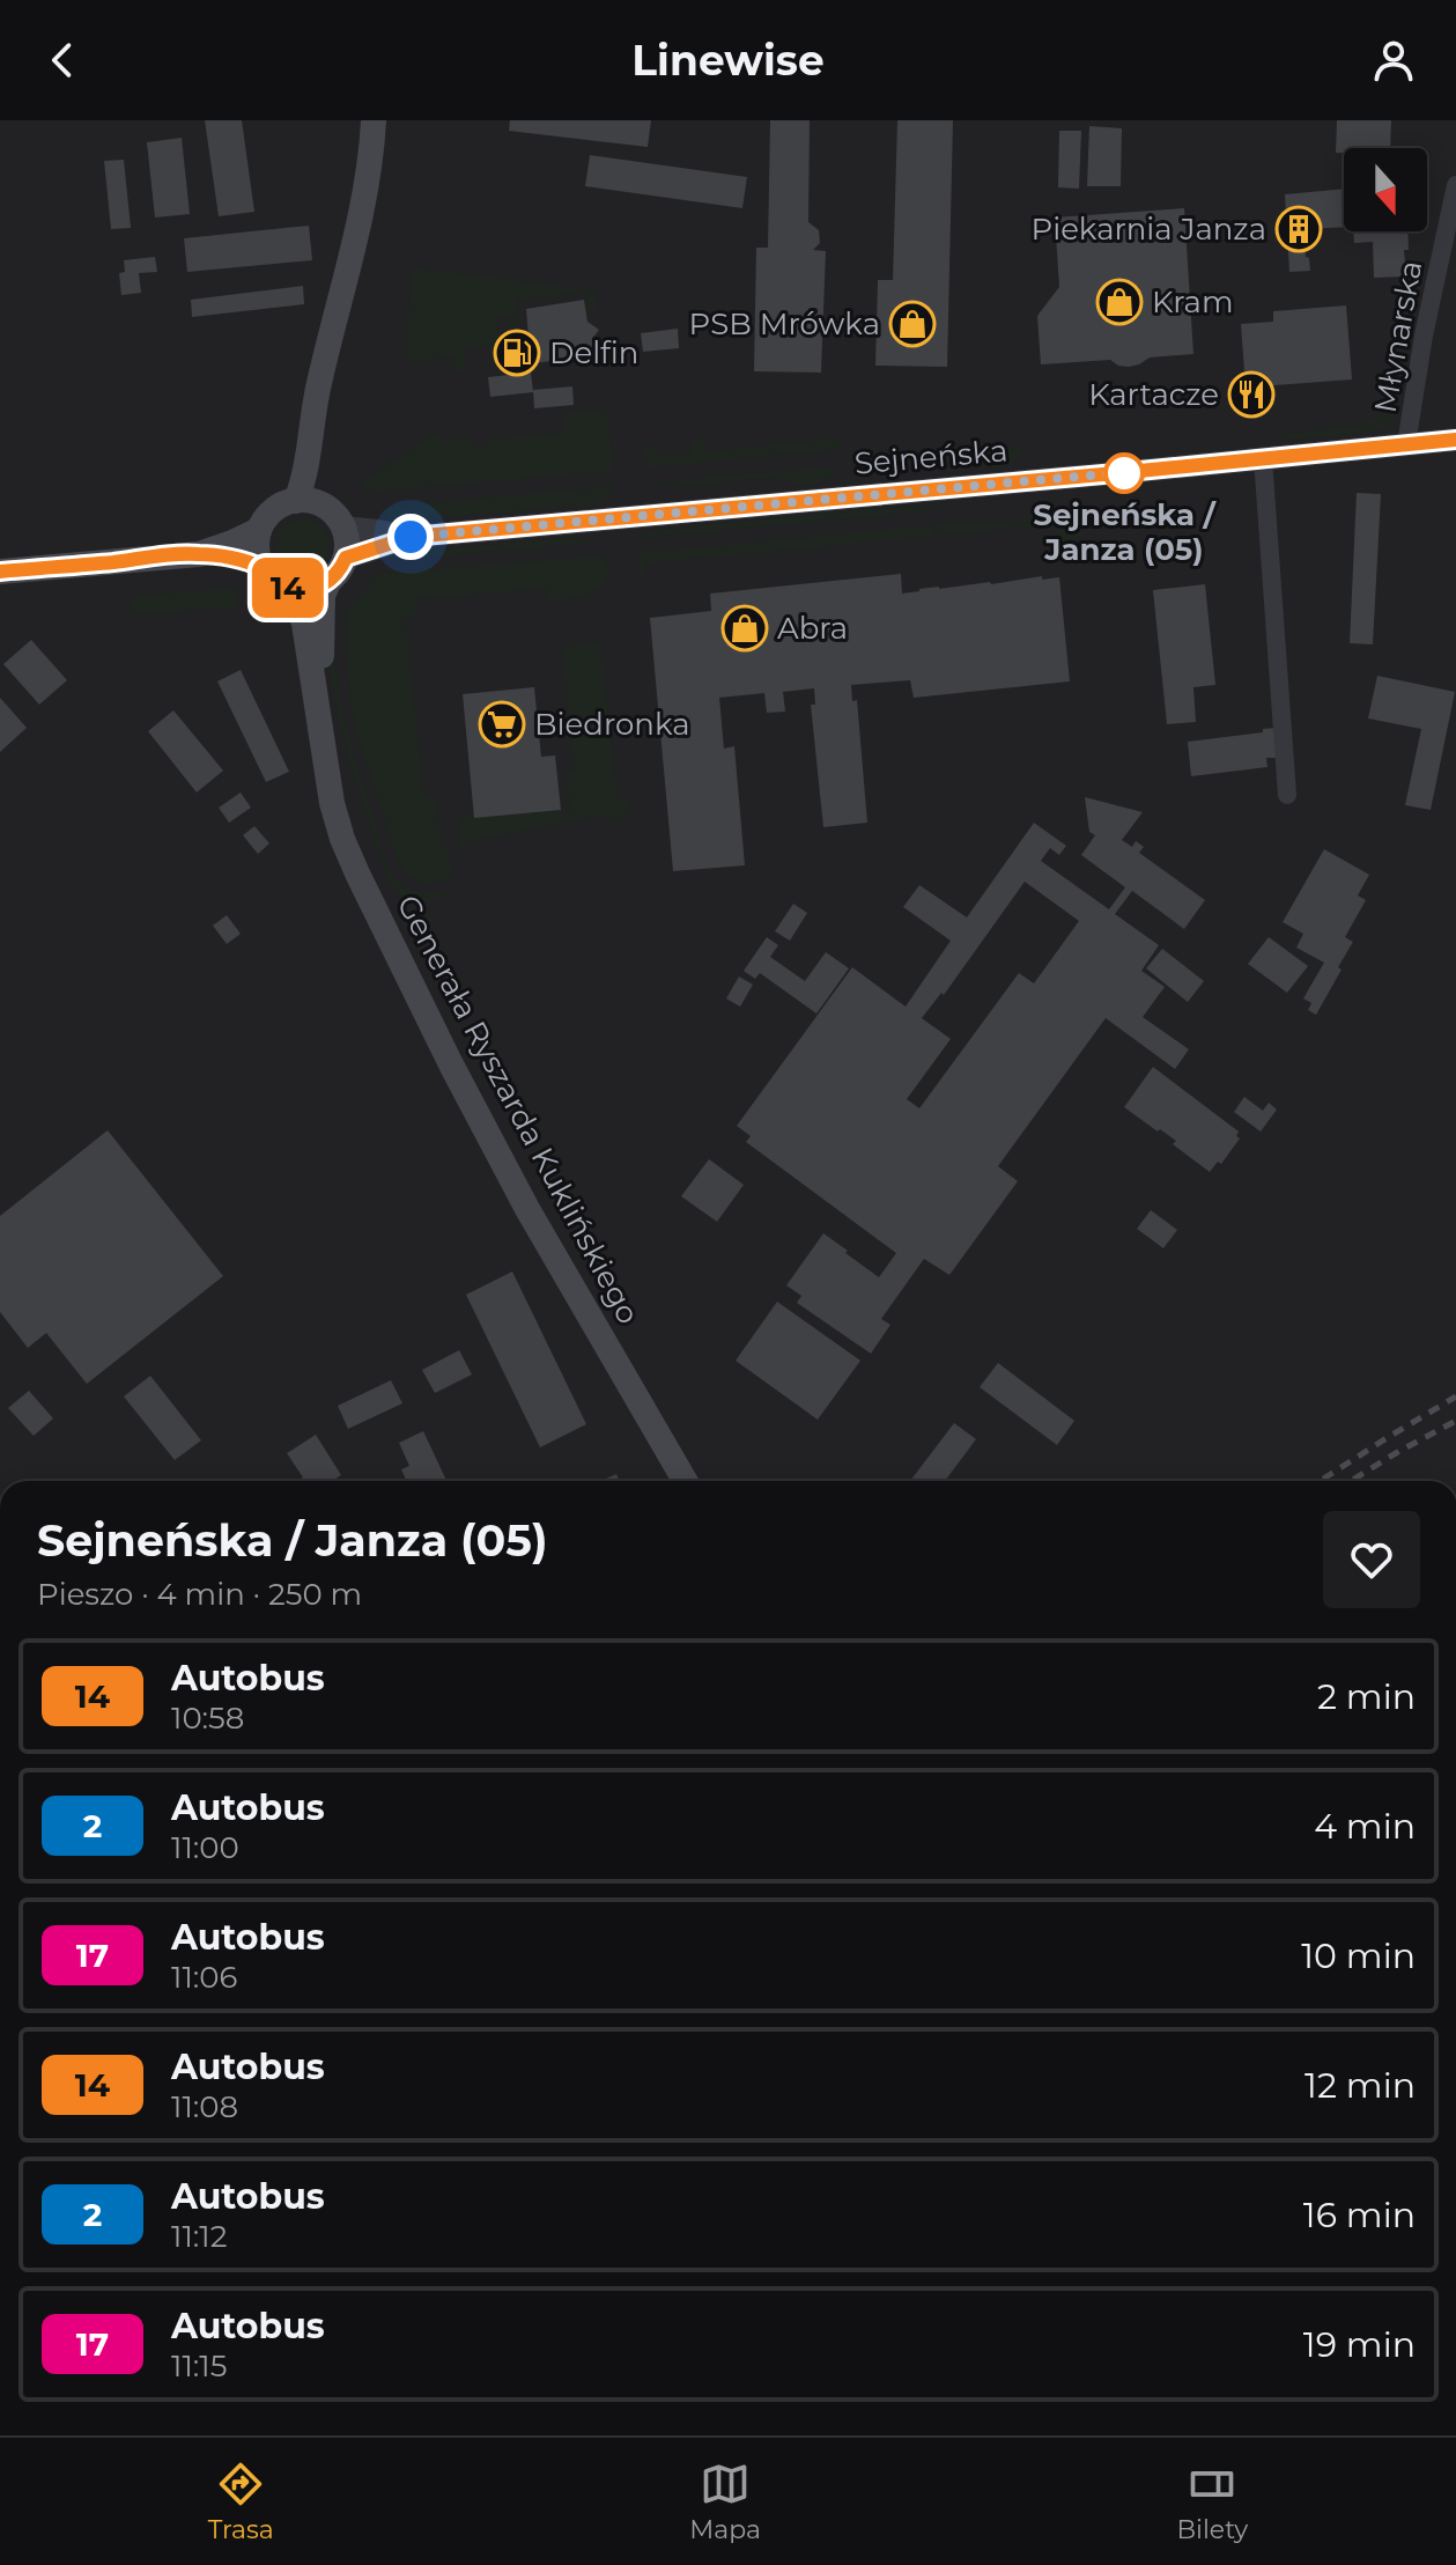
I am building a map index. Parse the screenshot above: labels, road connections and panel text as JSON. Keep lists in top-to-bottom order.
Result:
{
  "streets": {
    "main road": ["Generała Ryszarda Kuklińskiego"],
    "street": ["Młynarska", "Sejneńska"]
  },
  "crossings": [
    ["Młynarska", "Sejneńska"],
    ["Sejneńska", "Generała Ryszarda Kuklińskiego"]
  ],
  "places": {
    "building": ["Piekarnia Janza"],
    "shop": ["Kram", "PSB Mrówka", "Abra"],
    "fuel station": ["Delfin"],
    "restaurant": ["Kartacze"],
    "other": ["Sejneńska / Janza (05)"],
    "supermarket": ["Biedronka"]
  },
  "lines": ["bus line 14"],
  "north": "bottom",
  "page": {
    "header": "Linewise",
    "on_map": "14",
    "heading": ["Sejneńska / Janza (05)", "Pieszo · 4 min · 250 m"],
    "list": [
      {
        "mark": "14",
        "name": "Autobus",
        "note": "10:58",
        "value": "2 min"
      },
      {
        "mark": "2",
        "name": "Autobus",
        "note": "11:00",
        "value": "4 min"
      },
      {
        "mark": "17",
        "name": "Autobus",
        "note": "11:06",
        "value": "10 min"
      },
      {
        "mark": "14",
        "name": "Autobus",
        "note": "11:08",
        "value": "12 min"
      },
      {
        "mark": "2",
        "name": "Autobus",
        "note": "11:12",
        "value": "16 min"
      },
      {
        "mark": "17",
        "name": "Autobus",
        "note": "11:15",
        "value": "19 min"
      }
    ],
    "tabs": ["Trasa", "Mapa", "Bilety"]
  }
}
